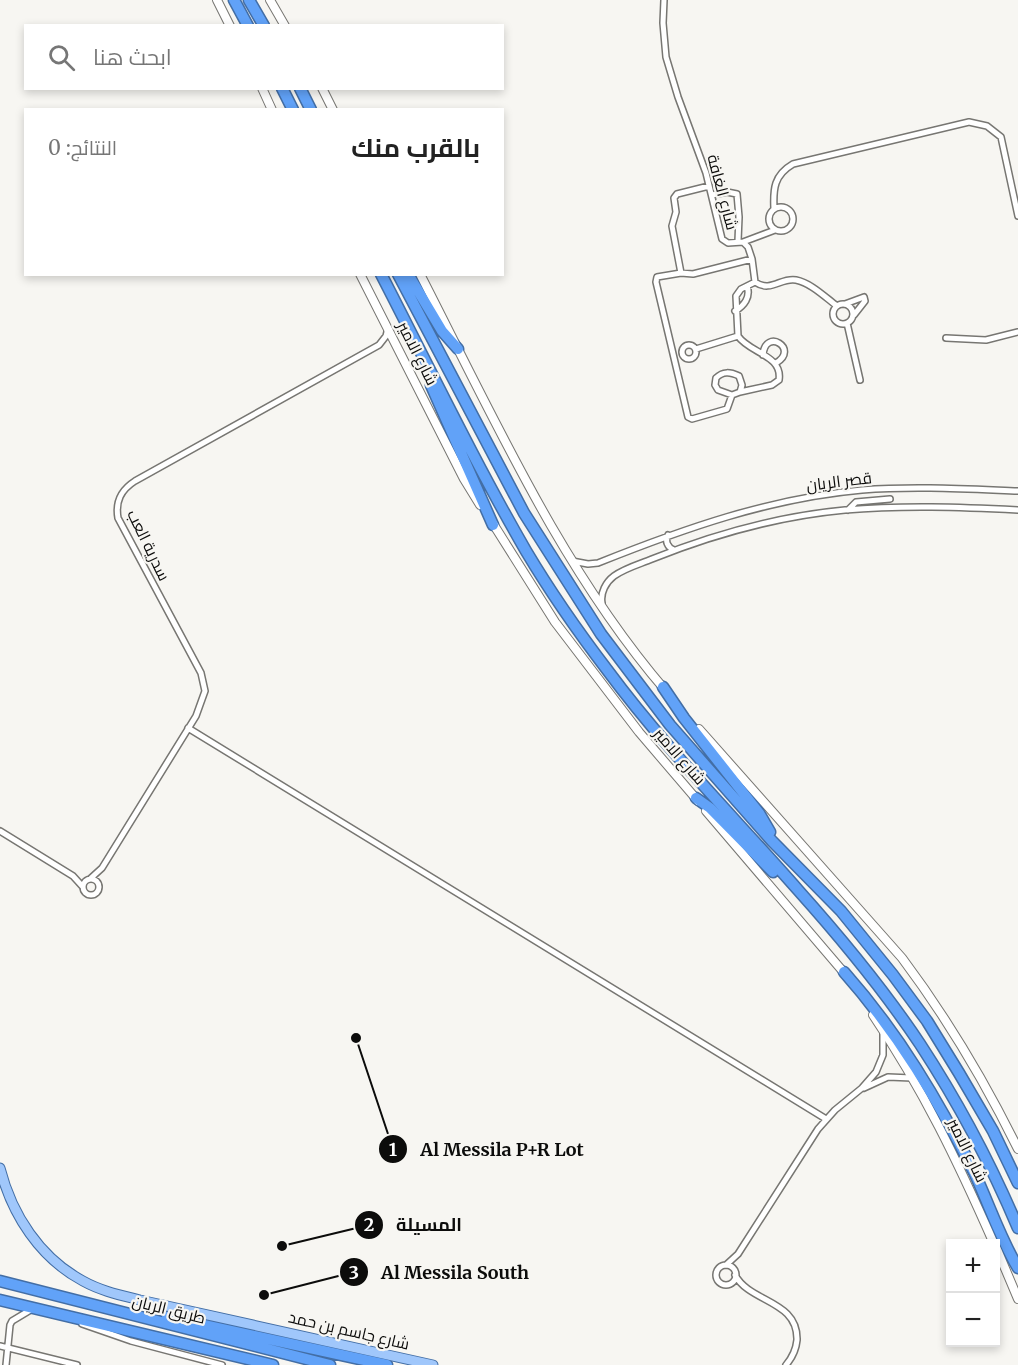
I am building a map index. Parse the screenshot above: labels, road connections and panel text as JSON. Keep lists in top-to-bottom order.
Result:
{
  "streets": {
    "highway": ["شارع الامير", "طريق الريان"],
    "main road": ["شارع جاسم بن حمد"],
    "street": ["شارع الغافة", "قصر الريان", "سدرية العب"]
  },
  "crossings": [
    ["شارع الامير", "قصر الريان"]
  ],
  "places": ["Al Messila P+R Lot", "المسيلة", "Al Messila South"],
  "page": {
    "search": "ابحث هنا",
    "heading": ["بالقرب منك", "النتائج: 0"],
    "map_buttons": ["+", "−"]
  }
}
